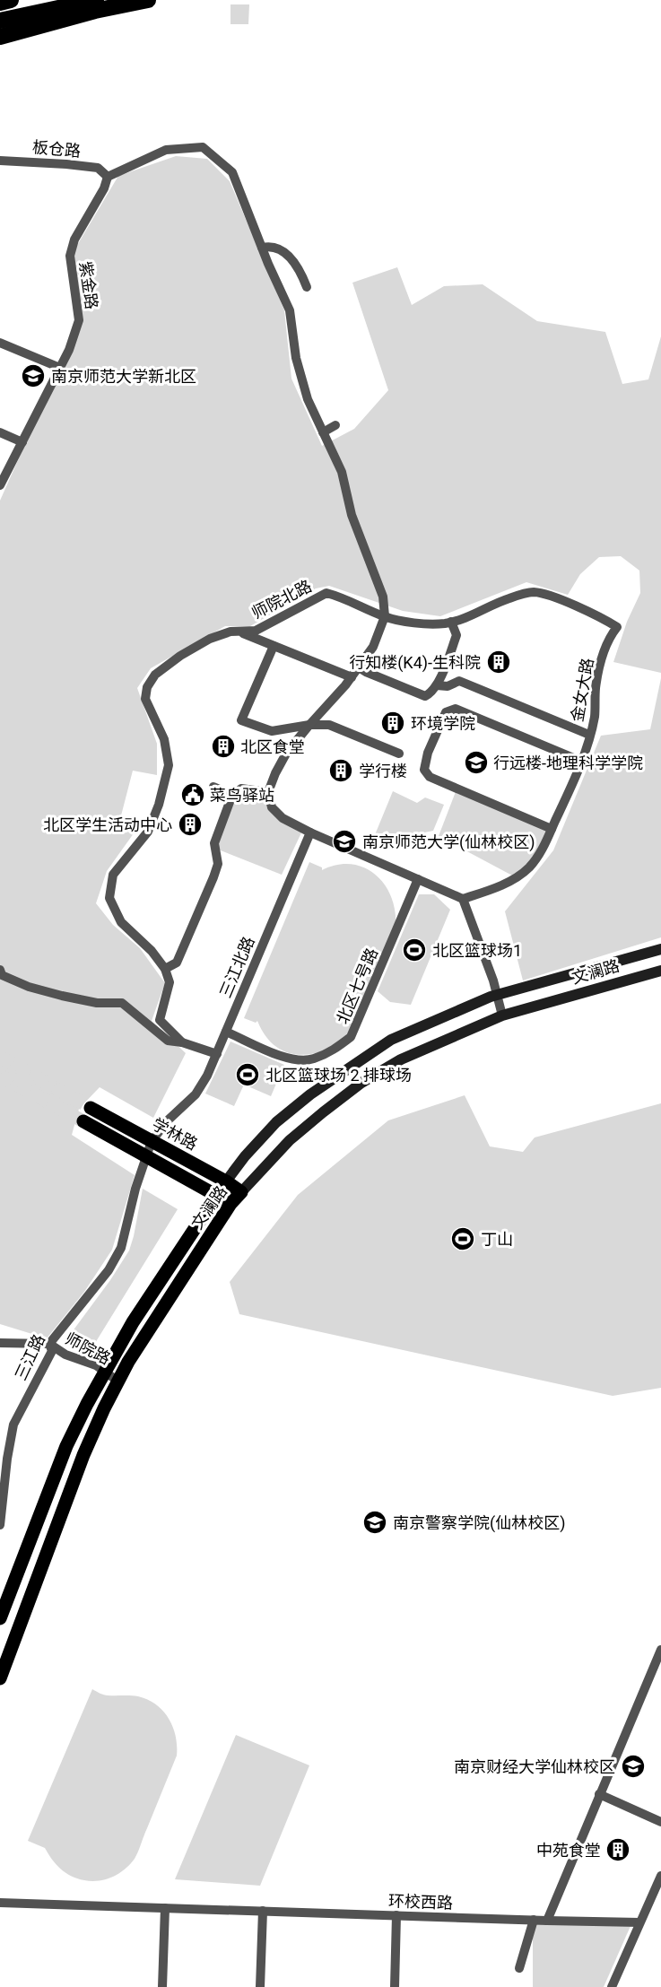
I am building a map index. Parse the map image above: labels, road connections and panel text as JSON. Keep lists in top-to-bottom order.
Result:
{
  "streets": {
    "main road": ["文澜路", "学林路"],
    "street": [
      "板仓路",
      "紫金路",
      "师院北路",
      "金女大路",
      "三江北路",
      "北区七号路",
      "师院路",
      "三江路",
      "环校西路"
    ]
  },
  "crossings": [
    ["板仓路", "紫金路"],
    ["师院北路", "金女大路"],
    ["三江北路", "北区七号路"],
    ["三江北路", "学林路"],
    ["三江北路", "三江路"],
    ["文澜路", "学林路"],
    ["文澜路", "师院路"],
    ["学林路", "三江路"],
    ["师院路", "三江路"]
  ],
  "places": {
    "school or university": [
      "南京师范大学新北区",
      "行远楼-地理科学学院",
      "南京师范大学(仙林校区)",
      "南京警察学院(仙林校区)",
      "南京财经大学仙林校区"
    ],
    "building": [
      "行知楼(K4)-生科院",
      "环境学院",
      "北区食堂",
      "学行楼",
      "北区学生活动中心",
      "中苑食堂"
    ],
    "public building": ["菜鸟驿站"],
    "sports": ["北区篮球场1", "北区篮球场 2 排球场", "丁山"]
  }
}
